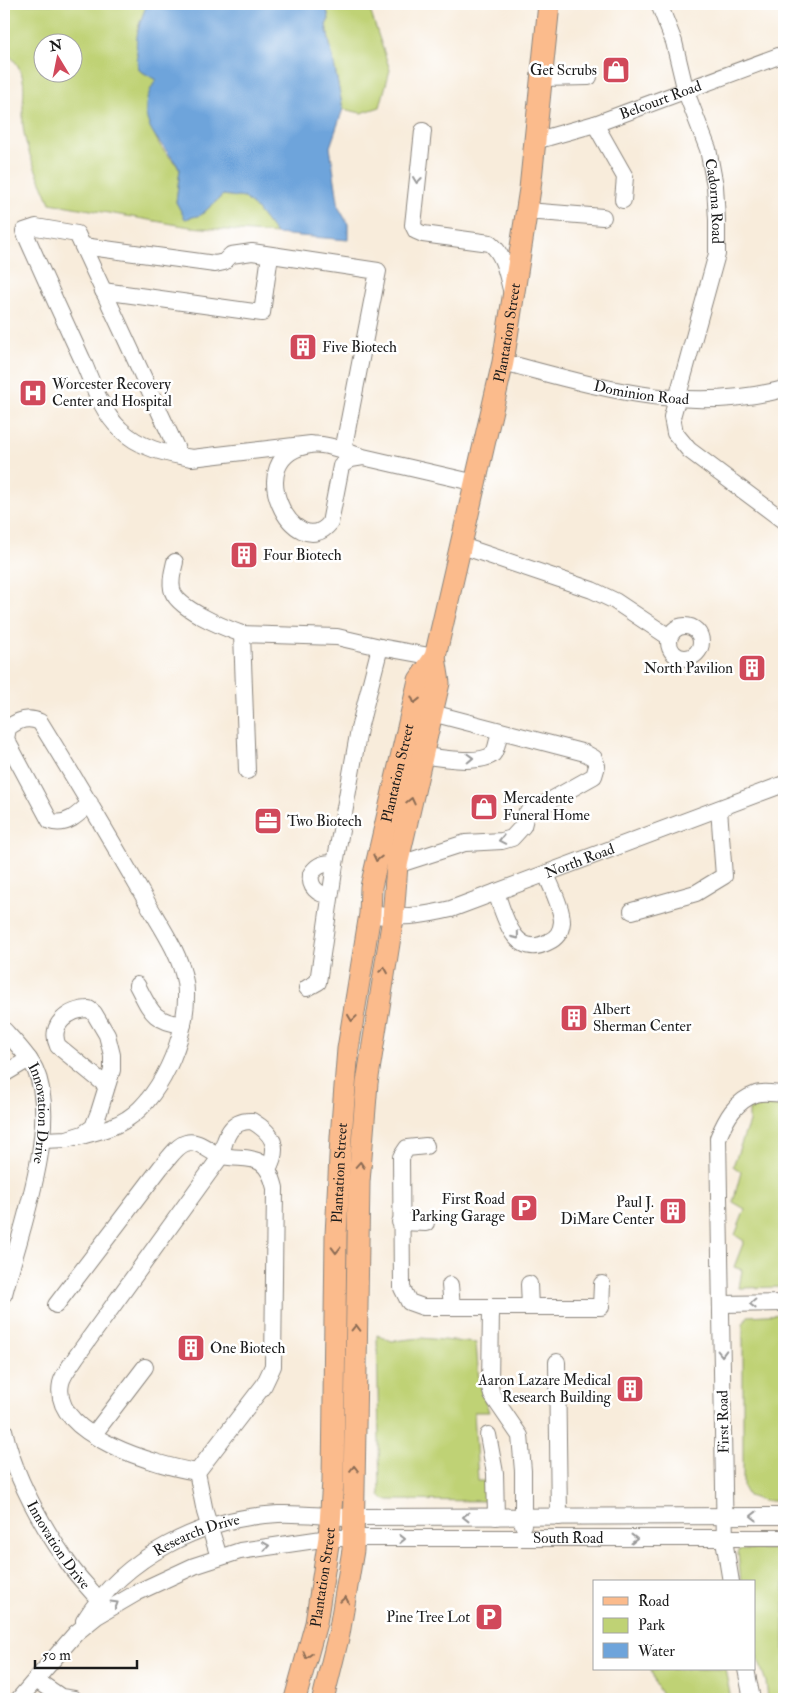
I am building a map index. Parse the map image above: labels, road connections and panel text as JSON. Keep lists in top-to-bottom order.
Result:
{
  "streets": {
    "main road": ["Plantation Street"],
    "street": [
      "Belcourt Road",
      "Cadorna Road",
      "Dominion Road",
      "North Road",
      "Innovation Drive",
      "First Road",
      "Research Drive",
      "South Road"
    ]
  },
  "crossings": [
    ["Belcourt Road", "Cadorna Road"],
    ["Belcourt Road", "Plantation Street"],
    ["Cadorna Road", "Dominion Road"],
    ["Plantation Street", "Dominion Road"],
    ["Plantation Street", "North Road"],
    ["Plantation Street", "Research Drive"],
    ["Plantation Street", "South Road"],
    ["Innovation Drive", "Research Drive"],
    ["First Road", "South Road"],
    ["Research Drive", "South Road"]
  ],
  "one_way": ["First Road"],
  "places": {
    "shop": ["Get Scrubs", "Mercadente Funeral Home"],
    "building": [
      "Five Biotech",
      "Four Biotech",
      "North Pavilion",
      "Albert Sherman Center",
      "Paul J. DiMare Center",
      "One Biotech",
      "Aaron Lazare Medical Research Building"
    ],
    "hospital": ["Worcester Recovery Center and Hospital"],
    "office": ["Two Biotech"],
    "parking": ["First Road Parking Garage", "Pine Tree Lot"]
  },
  "legend": ["Road", "Park", "Water"],
  "scale_bar": "50 m",
  "north": "top"
}
